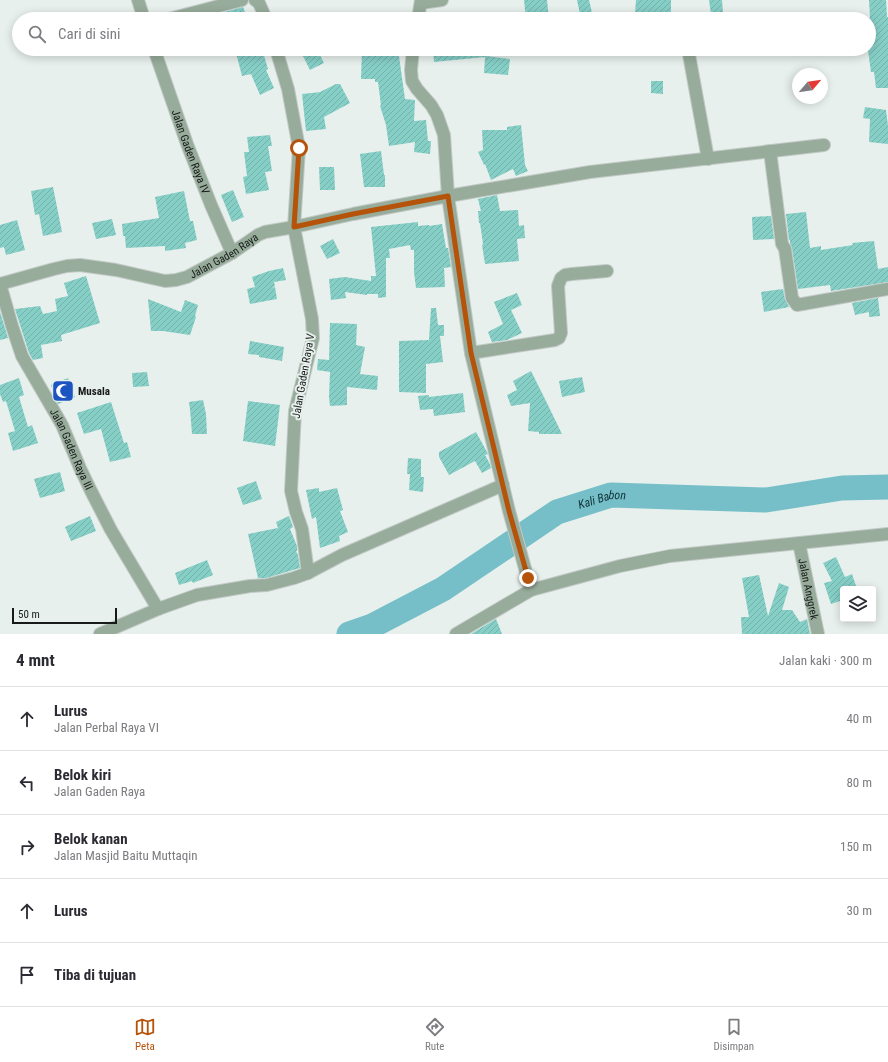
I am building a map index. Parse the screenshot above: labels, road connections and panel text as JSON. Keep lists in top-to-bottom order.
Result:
{
  "streets": {
    "street": [
      "Jalan Gaden Raya IV",
      "Jalan Gaden Raya",
      "Jalan Gaden Raya V",
      "Jalan Gaden Raya III",
      "Jalan Anggrek"
    ]
  },
  "crossings": [
    ["Jalan Gaden Raya IV", "Jalan Gaden Raya"],
    ["Jalan Gaden Raya", "Jalan Gaden Raya V"],
    ["Jalan Gaden Raya", "Jalan Gaden Raya III"]
  ],
  "water": ["Kali Babon"],
  "places": {
    "mosque": ["Musala"]
  },
  "scale_bar": "50 m",
  "north": "top right",
  "page": {
    "search": "Cari di sini",
    "scale": "50 m",
    "heading": ["4 mnt", "Jalan kaki · 300 m"],
    "list": [
      ["Lurus", "Jalan Perbal Raya VI", "40 m"],
      ["Belok kiri", "Jalan Gaden Raya", "80 m"],
      ["Belok kanan", "Jalan Masjid Baitu Muttaqin", "150 m"],
      ["Lurus", "30 m"],
      "Tiba di tujuan"
    ],
    "nav": ["Peta", "Rute", "Disimpan"]
  }
}
